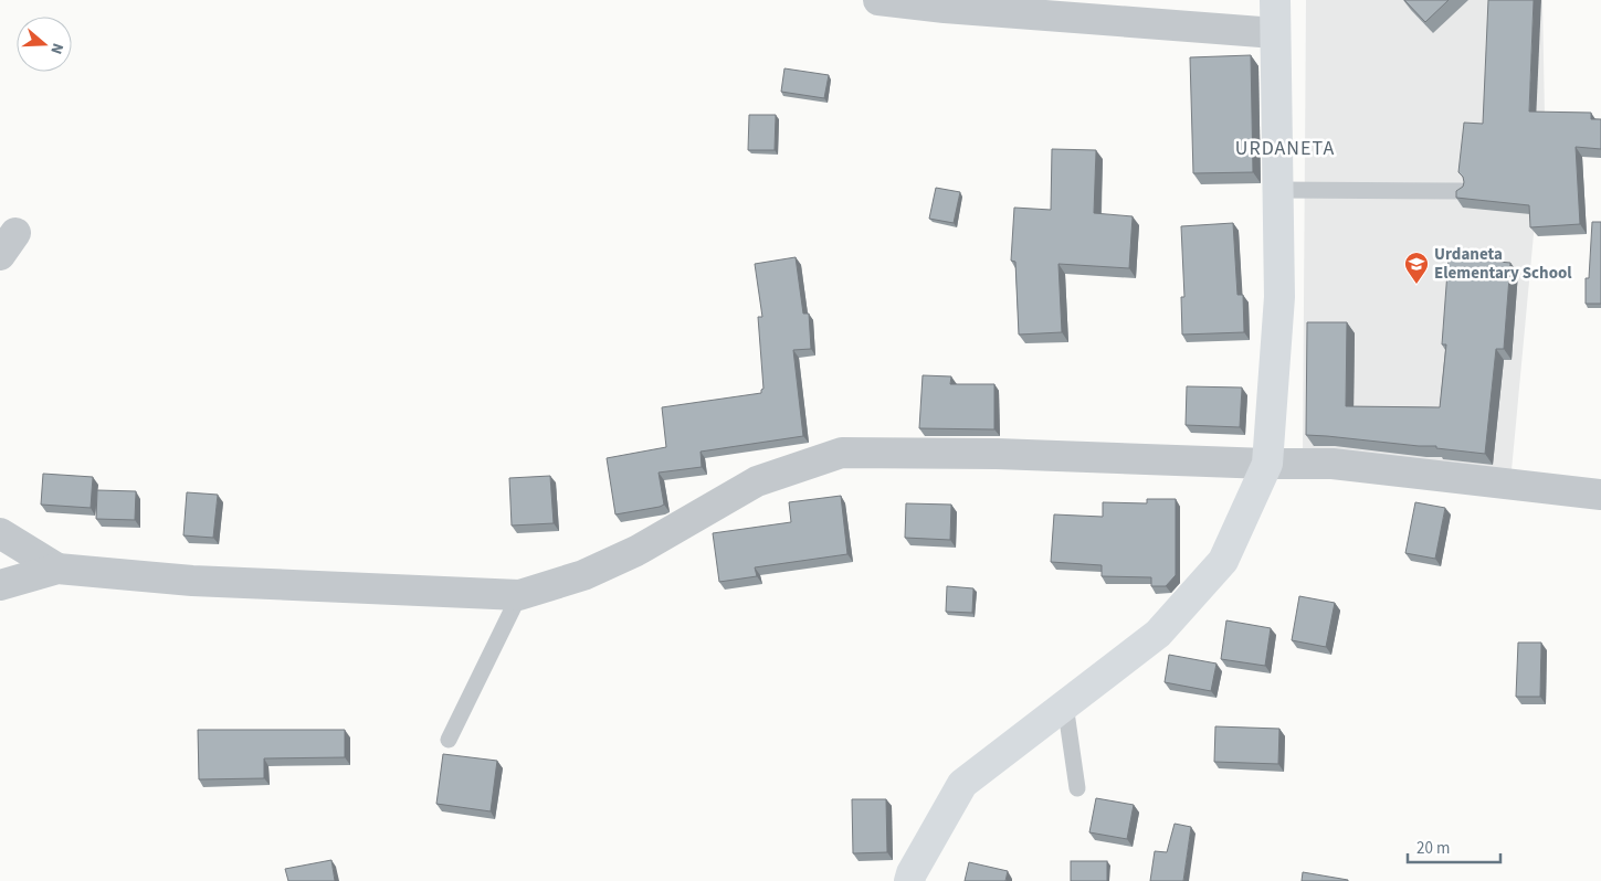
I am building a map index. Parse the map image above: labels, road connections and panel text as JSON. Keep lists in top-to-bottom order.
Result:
{
  "districts": ["URDANETA"],
  "places": {
    "school or university": ["Urdaneta Elementary School"]
  },
  "scale_bar": "20 m",
  "north": "right"
}
